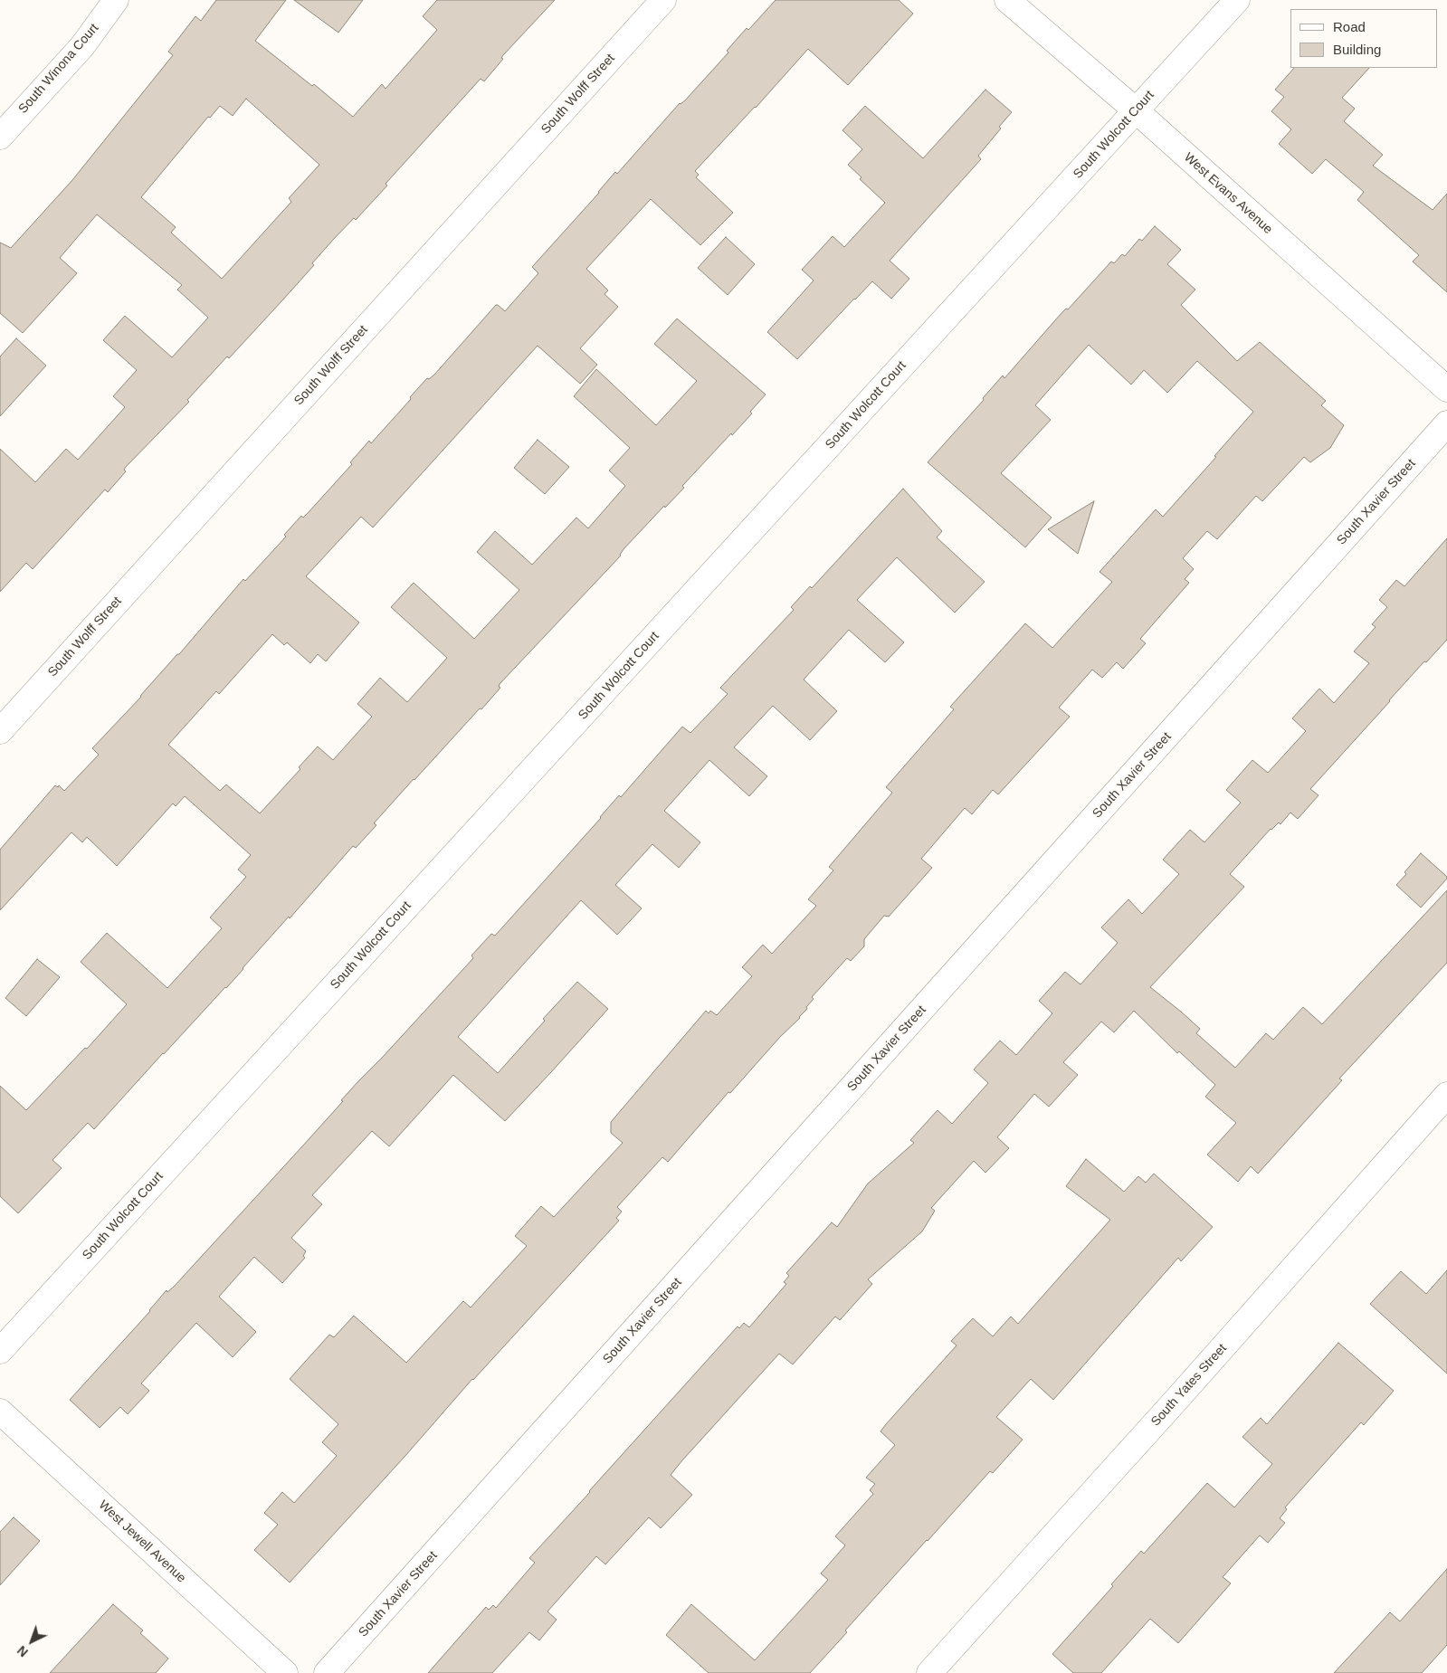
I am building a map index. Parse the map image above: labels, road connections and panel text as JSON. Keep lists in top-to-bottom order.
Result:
{
  "streets": {
    "street": [
      "South Winona Court",
      "South Wolff Street",
      "South Wolcott Court",
      "West Evans Avenue",
      "South Xavier Street",
      "South Yates Street",
      "West Jewell Avenue"
    ]
  },
  "crossings": [
    ["South Wolcott Court", "West Evans Avenue"]
  ],
  "legend": ["Road", "Building"],
  "north": "bottom left"
}
